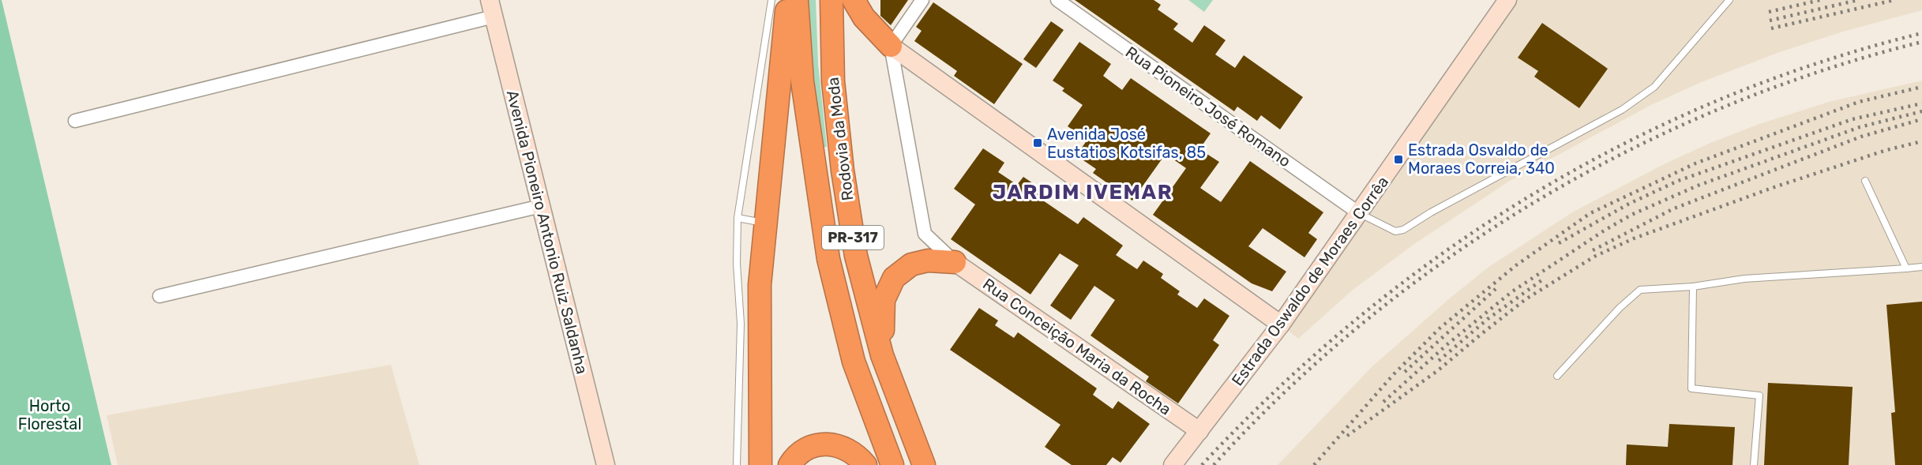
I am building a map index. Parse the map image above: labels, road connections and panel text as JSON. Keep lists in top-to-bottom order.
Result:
{
  "streets": {
    "highway": ["Rodovia da Moda", "PR-317"],
    "street": [
      "Rua Pioneiro José Romano",
      "Avenida Pioneiro Antonio Ruiz Saldanha",
      "Estrada Oswaldo de Moraes Corrêa",
      "Rua Conceição Maria da Rocha"
    ]
  },
  "crossings": [
    ["Rua Pioneiro José Romano", "Estrada Oswaldo de Moraes Corrêa"],
    ["Estrada Oswaldo de Moraes Corrêa", "Rua Conceição Maria da Rocha"]
  ],
  "districts": ["JARDIM IVEMAR"],
  "parks": ["Horto Florestal"],
  "places": {
    "transit": ["Avenida José Eustatios Kotsifas, 85", "Estrada Osvaldo de Moraes Correia, 340"]
  }
}
